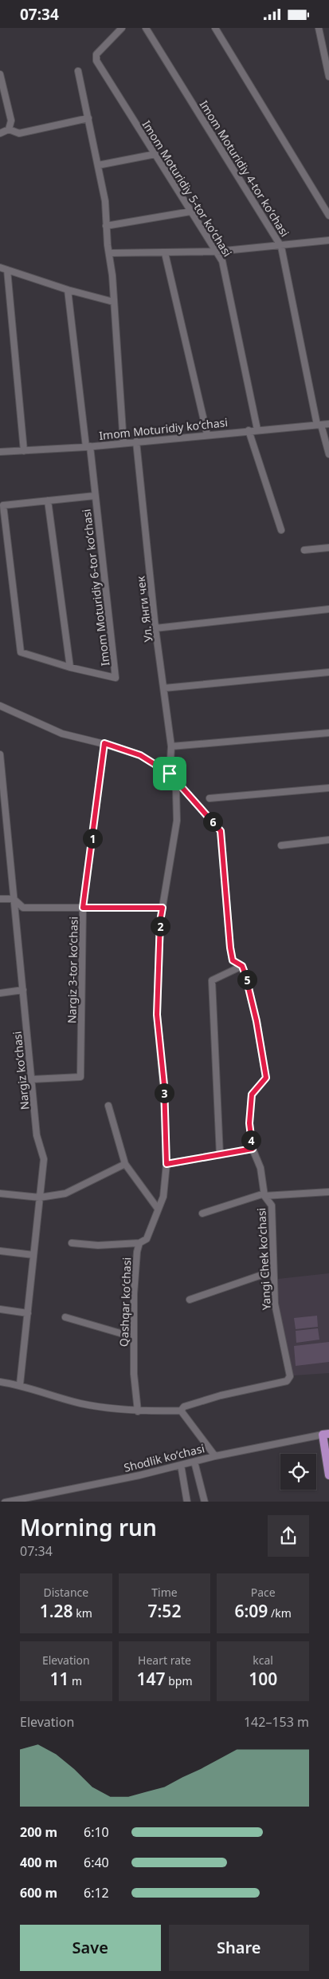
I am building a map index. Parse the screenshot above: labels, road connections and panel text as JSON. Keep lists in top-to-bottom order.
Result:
{
  "streets": {
    "street": [
      "Imom Moturidiy 4-tor koʻchasi",
      "Imom Moturidiy 5-tor koʻchasi",
      "Imom Moturidiy koʻchasi",
      "Imom Moturidiy 6-tor koʻchasi",
      "Ул. Янги чек",
      "Nargiz 3-tor koʻchasi",
      "Nargiz koʻchasi",
      "Yangi Chek koʻchasi",
      "Qashqar koʻchasi",
      "Shodlik koʻchasi"
    ]
  },
  "crossings": [
    ["Imom Moturidiy 4-tor koʻchasi", "Imom Moturidiy koʻchasi"],
    ["Imom Moturidiy 5-tor koʻchasi", "Imom Moturidiy koʻchasi"],
    ["Imom Moturidiy koʻchasi", "Imom Moturidiy 6-tor koʻchasi"],
    ["Imom Moturidiy koʻchasi", "Ул. Янги чек"],
    ["Ул. Янги чек", "Yangi Chek koʻchasi"],
    ["Ул. Янги чек", "Qashqar koʻchasi"],
    ["Nargiz 3-tor koʻchasi", "Nargiz koʻchasi"],
    ["Nargiz 3-tor koʻchasi", "Yangi Chek koʻchasi"],
    ["Yangi Chek koʻchasi", "Qashqar koʻchasi"]
  ],
  "page": {
    "status": "07:34",
    "pins": [
      "6",
      "1",
      "2",
      "5",
      "3",
      "4"
    ],
    "heading": ["Morning run", "07:34"],
    "stats": [
      ["Distance", "1.28 km"],
      ["Time", "7:52"],
      ["Pace", "6:09 /km"],
      ["Elevation", "11 m"],
      ["Heart rate", "147 bpm"],
      ["kcal", "100"]
    ],
    "chart": ["Elevation", "142–153 m"],
    "list": [
      {
        "name": "200 m",
        "note": "6:10"
      },
      {
        "name": "400 m",
        "note": "6:40"
      },
      {
        "name": "600 m",
        "note": "6:12"
      }
    ],
    "buttons": ["Save", "Share"]
  }
}
